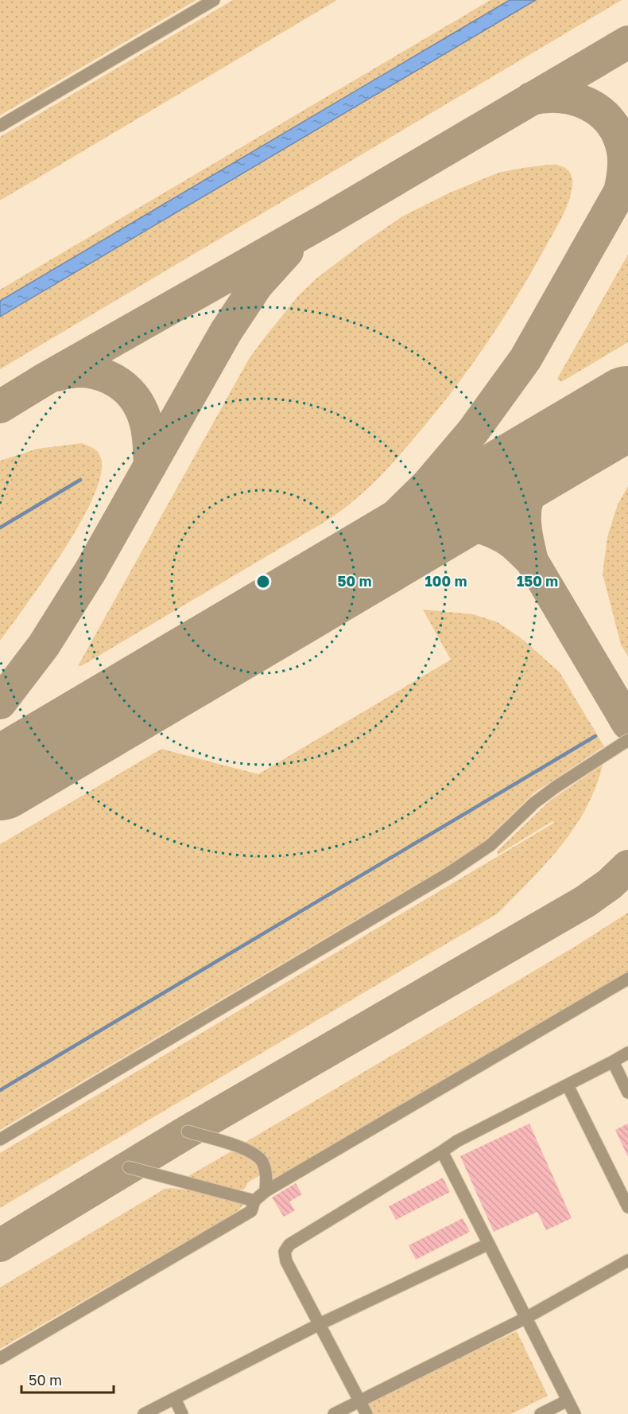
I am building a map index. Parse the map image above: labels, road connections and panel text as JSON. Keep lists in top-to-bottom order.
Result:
{
  "scale_bar": "50 m",
  "rings": ["50 m", "100 m", "150 m"]
}
